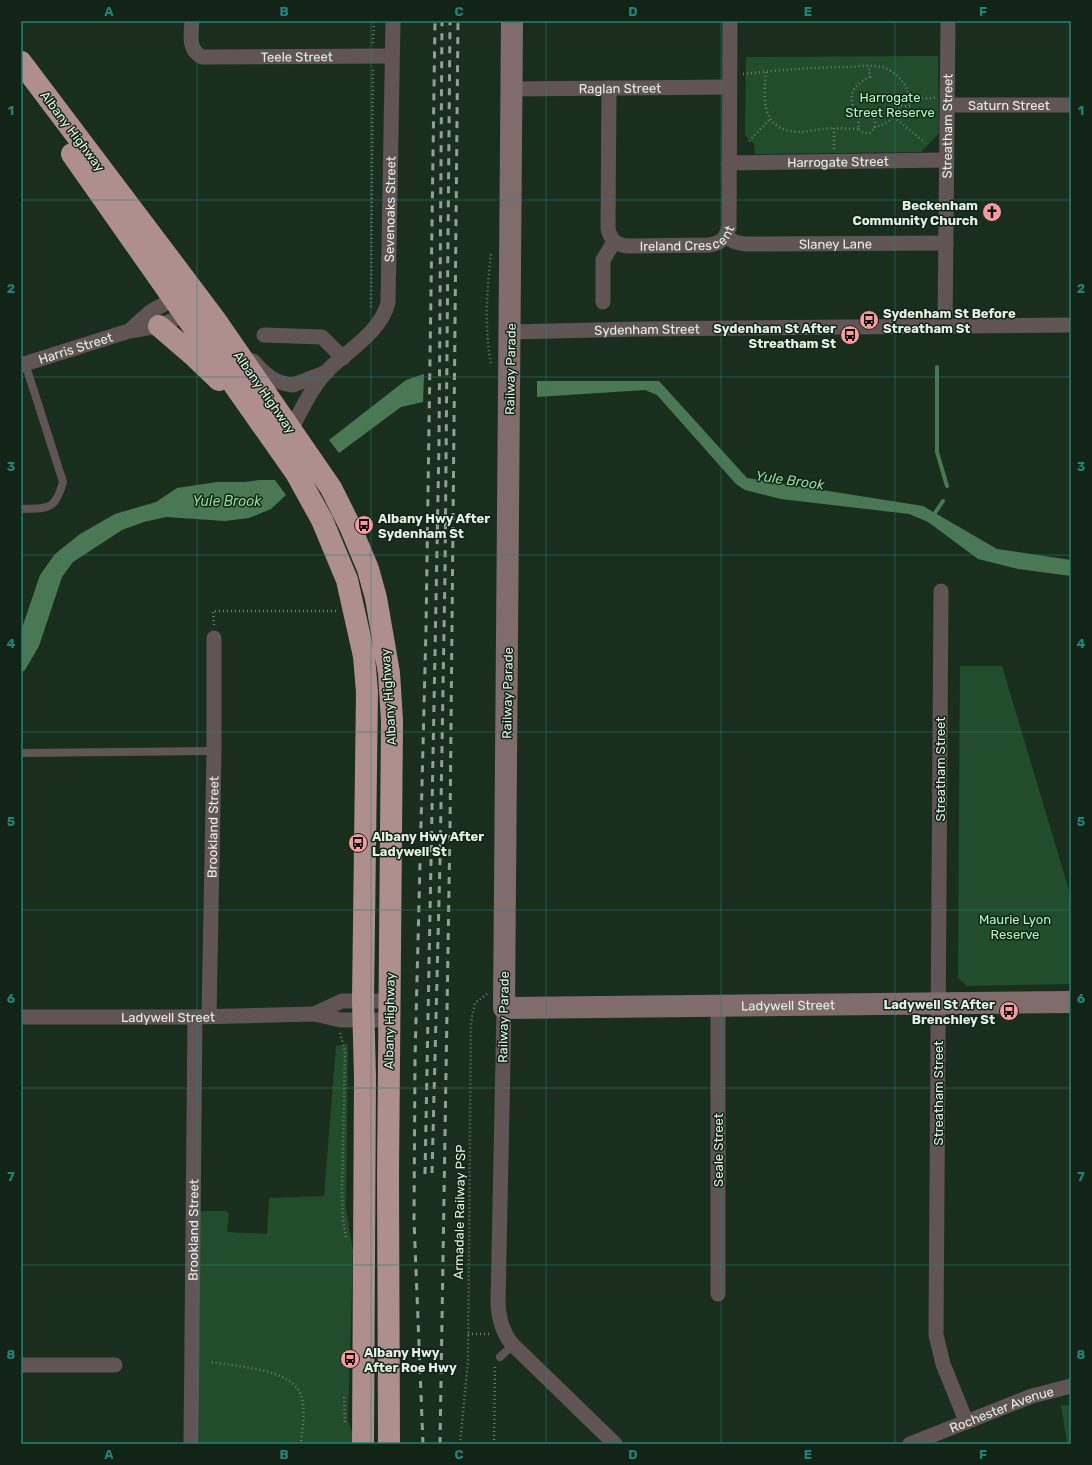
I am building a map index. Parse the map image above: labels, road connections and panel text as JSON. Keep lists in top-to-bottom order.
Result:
{
  "streets": {
    "highway": ["Albany Highway"],
    "street": [
      "Teele Street",
      "Raglan Street",
      "Saturn Street",
      "Streatham Street",
      "Harrogate Street",
      "Sevenoaks Street",
      "Ireland Crescent",
      "Slaney Lane",
      "Sydenham Street",
      "Harris Street",
      "Railway Parade",
      "Brookland Street",
      "Ladywell Street",
      "Seale Street",
      "Rochester Avenue"
    ],
    "path": ["Armadale Railway PSP"]
  },
  "crossings": [
    ["Teele Street", "Sevenoaks Street"],
    ["Raglan Street", "Ireland Crescent"],
    ["Raglan Street", "Railway Parade"],
    ["Saturn Street", "Streatham Street"],
    ["Streatham Street", "Harrogate Street"],
    ["Streatham Street", "Slaney Lane"],
    ["Streatham Street", "Sydenham Street"],
    ["Streatham Street", "Ladywell Street"],
    ["Streatham Street", "Rochester Avenue"],
    ["Albany Highway", "Sevenoaks Street"],
    ["Albany Highway", "Harris Street"],
    ["Albany Highway", "Ladywell Street"],
    ["Harrogate Street", "Ireland Crescent"],
    ["Sevenoaks Street", "Harris Street"],
    ["Ireland Crescent", "Slaney Lane"],
    ["Sydenham Street", "Railway Parade"],
    ["Railway Parade", "Ladywell Street"],
    ["Railway Parade", "Armadale Railway PSP"],
    ["Brookland Street", "Ladywell Street"],
    ["Ladywell Street", "Seale Street"],
    ["Ladywell Street", "Armadale Railway PSP"]
  ],
  "water": ["Yule Brook"],
  "parks": ["Harrogate Street Reserve", "Maurie Lyon Reserve"],
  "places": {
    "church": ["Beckenham Community Church"],
    "bus stop": [
      "Sydenham St Before Streatham St",
      "Sydenham St After Streatham St",
      "Albany Hwy After Sydenham St",
      "Albany Hwy After Ladywell St",
      "Ladywell St After Brenchley St",
      "Albany Hwy After Roe Hwy"
    ]
  },
  "grid": {
    "columns": [
      "A",
      "B",
      "C",
      "D",
      "E",
      "F"
    ],
    "rows": [
      "1",
      "2",
      "3",
      "4",
      "5",
      "6",
      "7",
      "8"
    ]
  }
}
